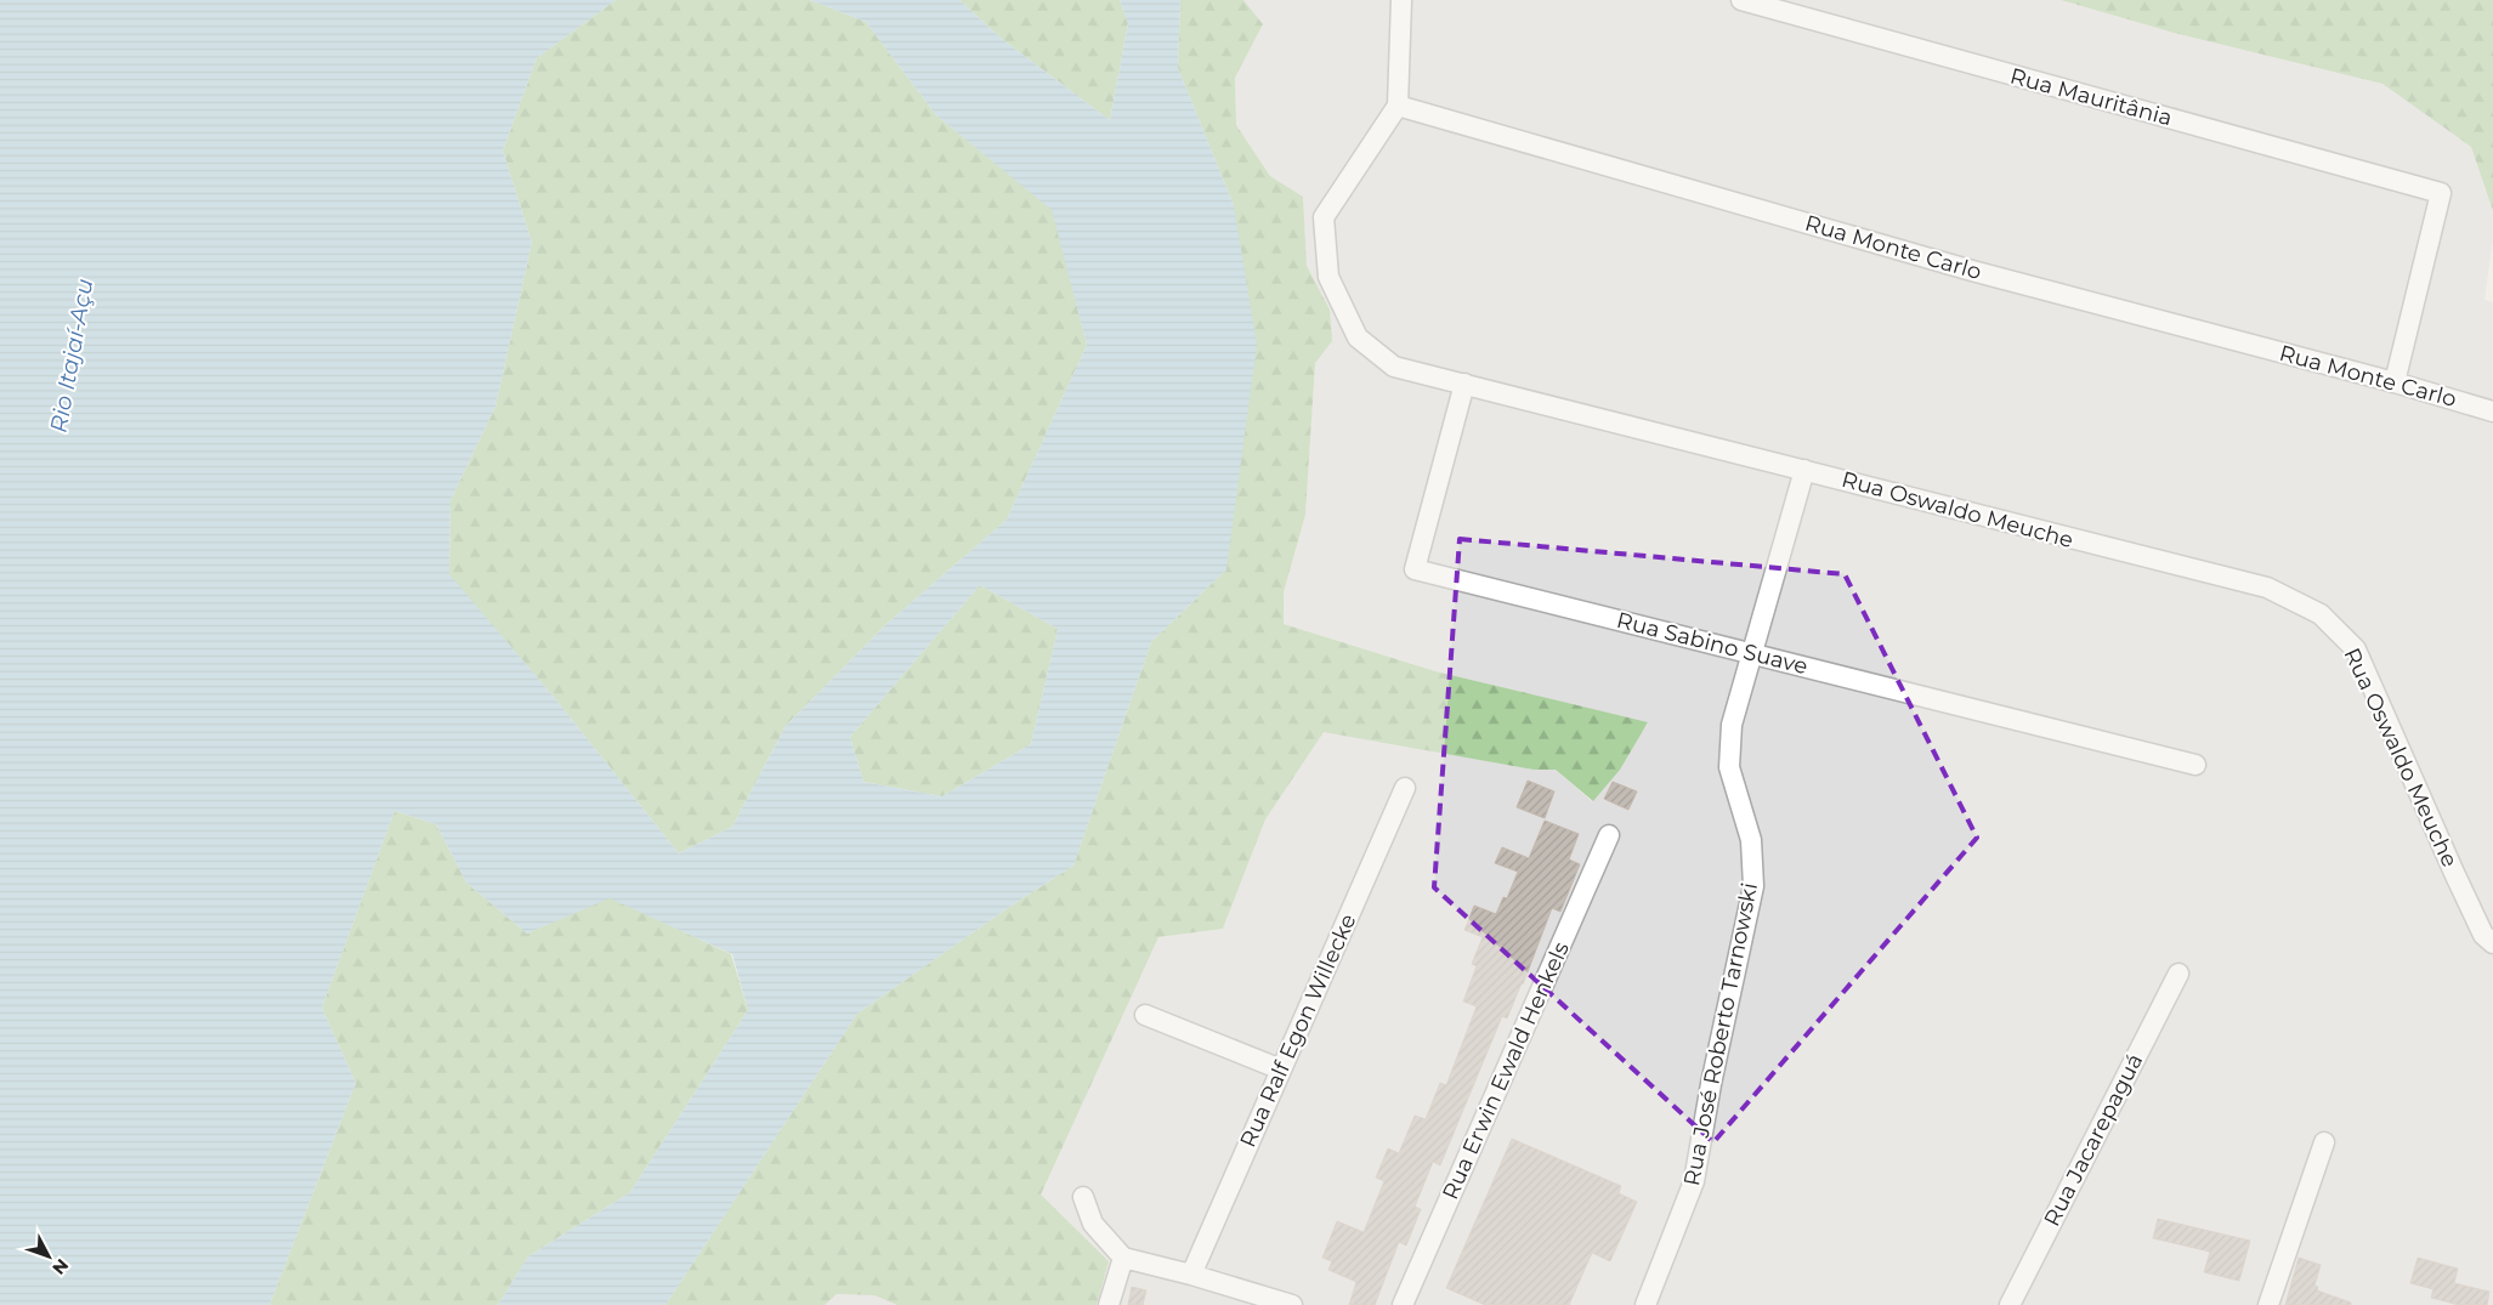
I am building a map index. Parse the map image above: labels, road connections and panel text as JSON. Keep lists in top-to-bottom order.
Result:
{
  "streets": {
    "street": [
      "Rua Mauritânia",
      "Rua Monte Carlo",
      "Rua Oswaldo Meuche",
      "Rua Sabino Suave",
      "Rua Ralf Egon Willecke",
      "Rua José Roberto Tarnowski",
      "Rua Erwin Ewald Henkels",
      "Rua Jacarepaguá"
    ]
  },
  "crossings": [
    ["Rua Mauritânia", "Rua Monte Carlo"],
    ["Rua Monte Carlo", "Rua Oswaldo Meuche"],
    ["Rua Oswaldo Meuche", "Rua Sabino Suave"],
    ["Rua Oswaldo Meuche", "Rua José Roberto Tarnowski"],
    ["Rua Sabino Suave", "Rua José Roberto Tarnowski"]
  ],
  "water": ["Rio Itajaí-Açu"],
  "north": "bottom right"
}
